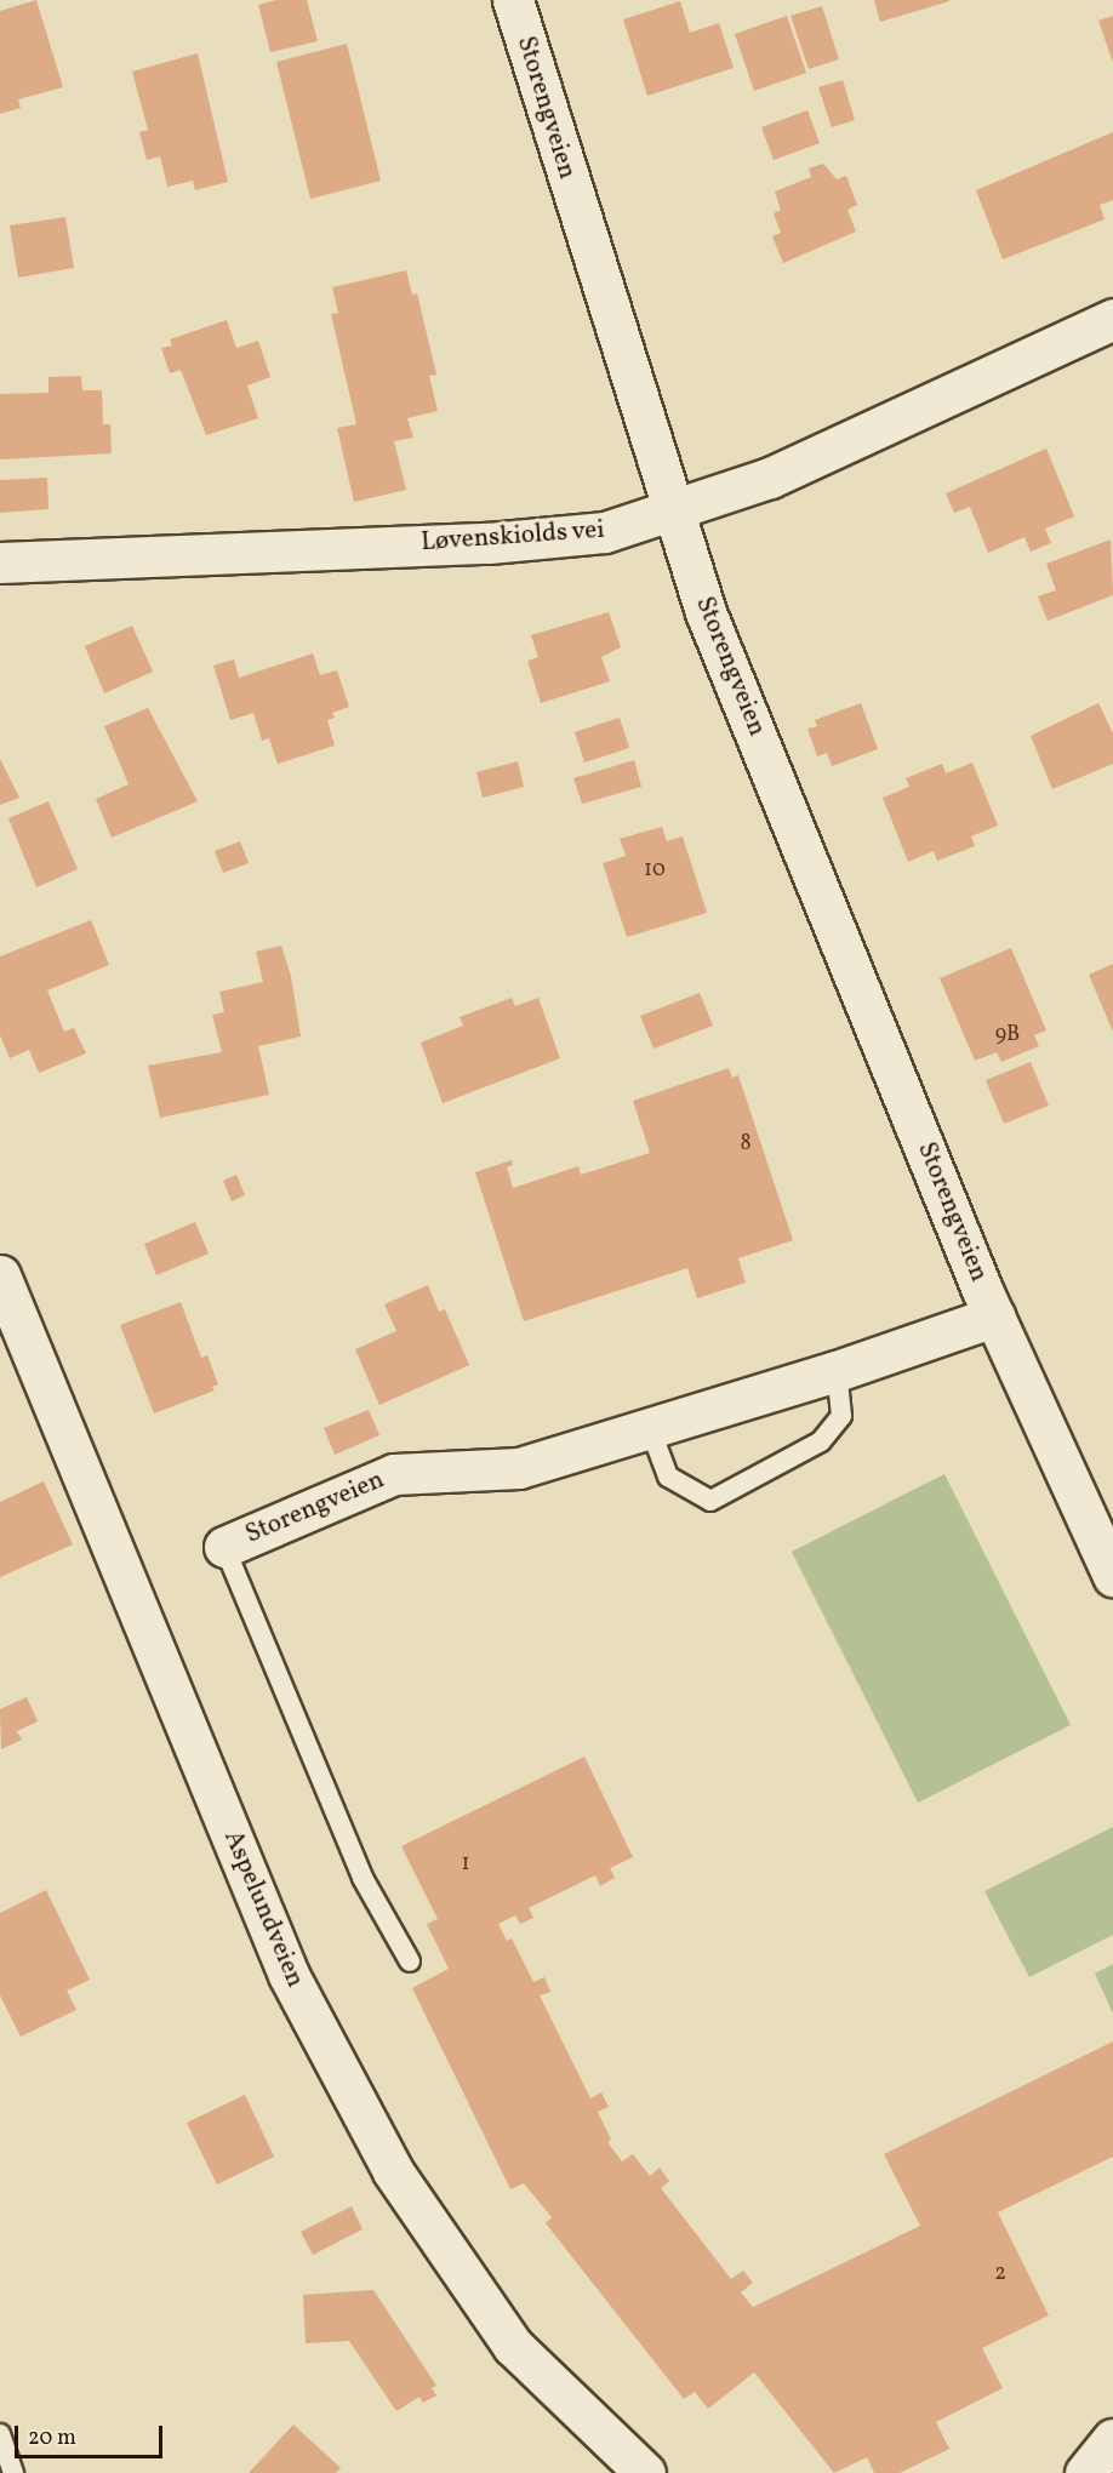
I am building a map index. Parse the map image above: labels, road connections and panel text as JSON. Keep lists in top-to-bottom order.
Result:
{
  "streets": {
    "street": ["Storengveien", "Løvenskiolds vei", "Aspelundveien"]
  },
  "crossings": [
    ["Storengveien", "Løvenskiolds vei"]
  ],
  "house_numbers": [
    "10",
    "9B",
    "8",
    "1",
    "2"
  ],
  "scale_bar": "20 m"
}
